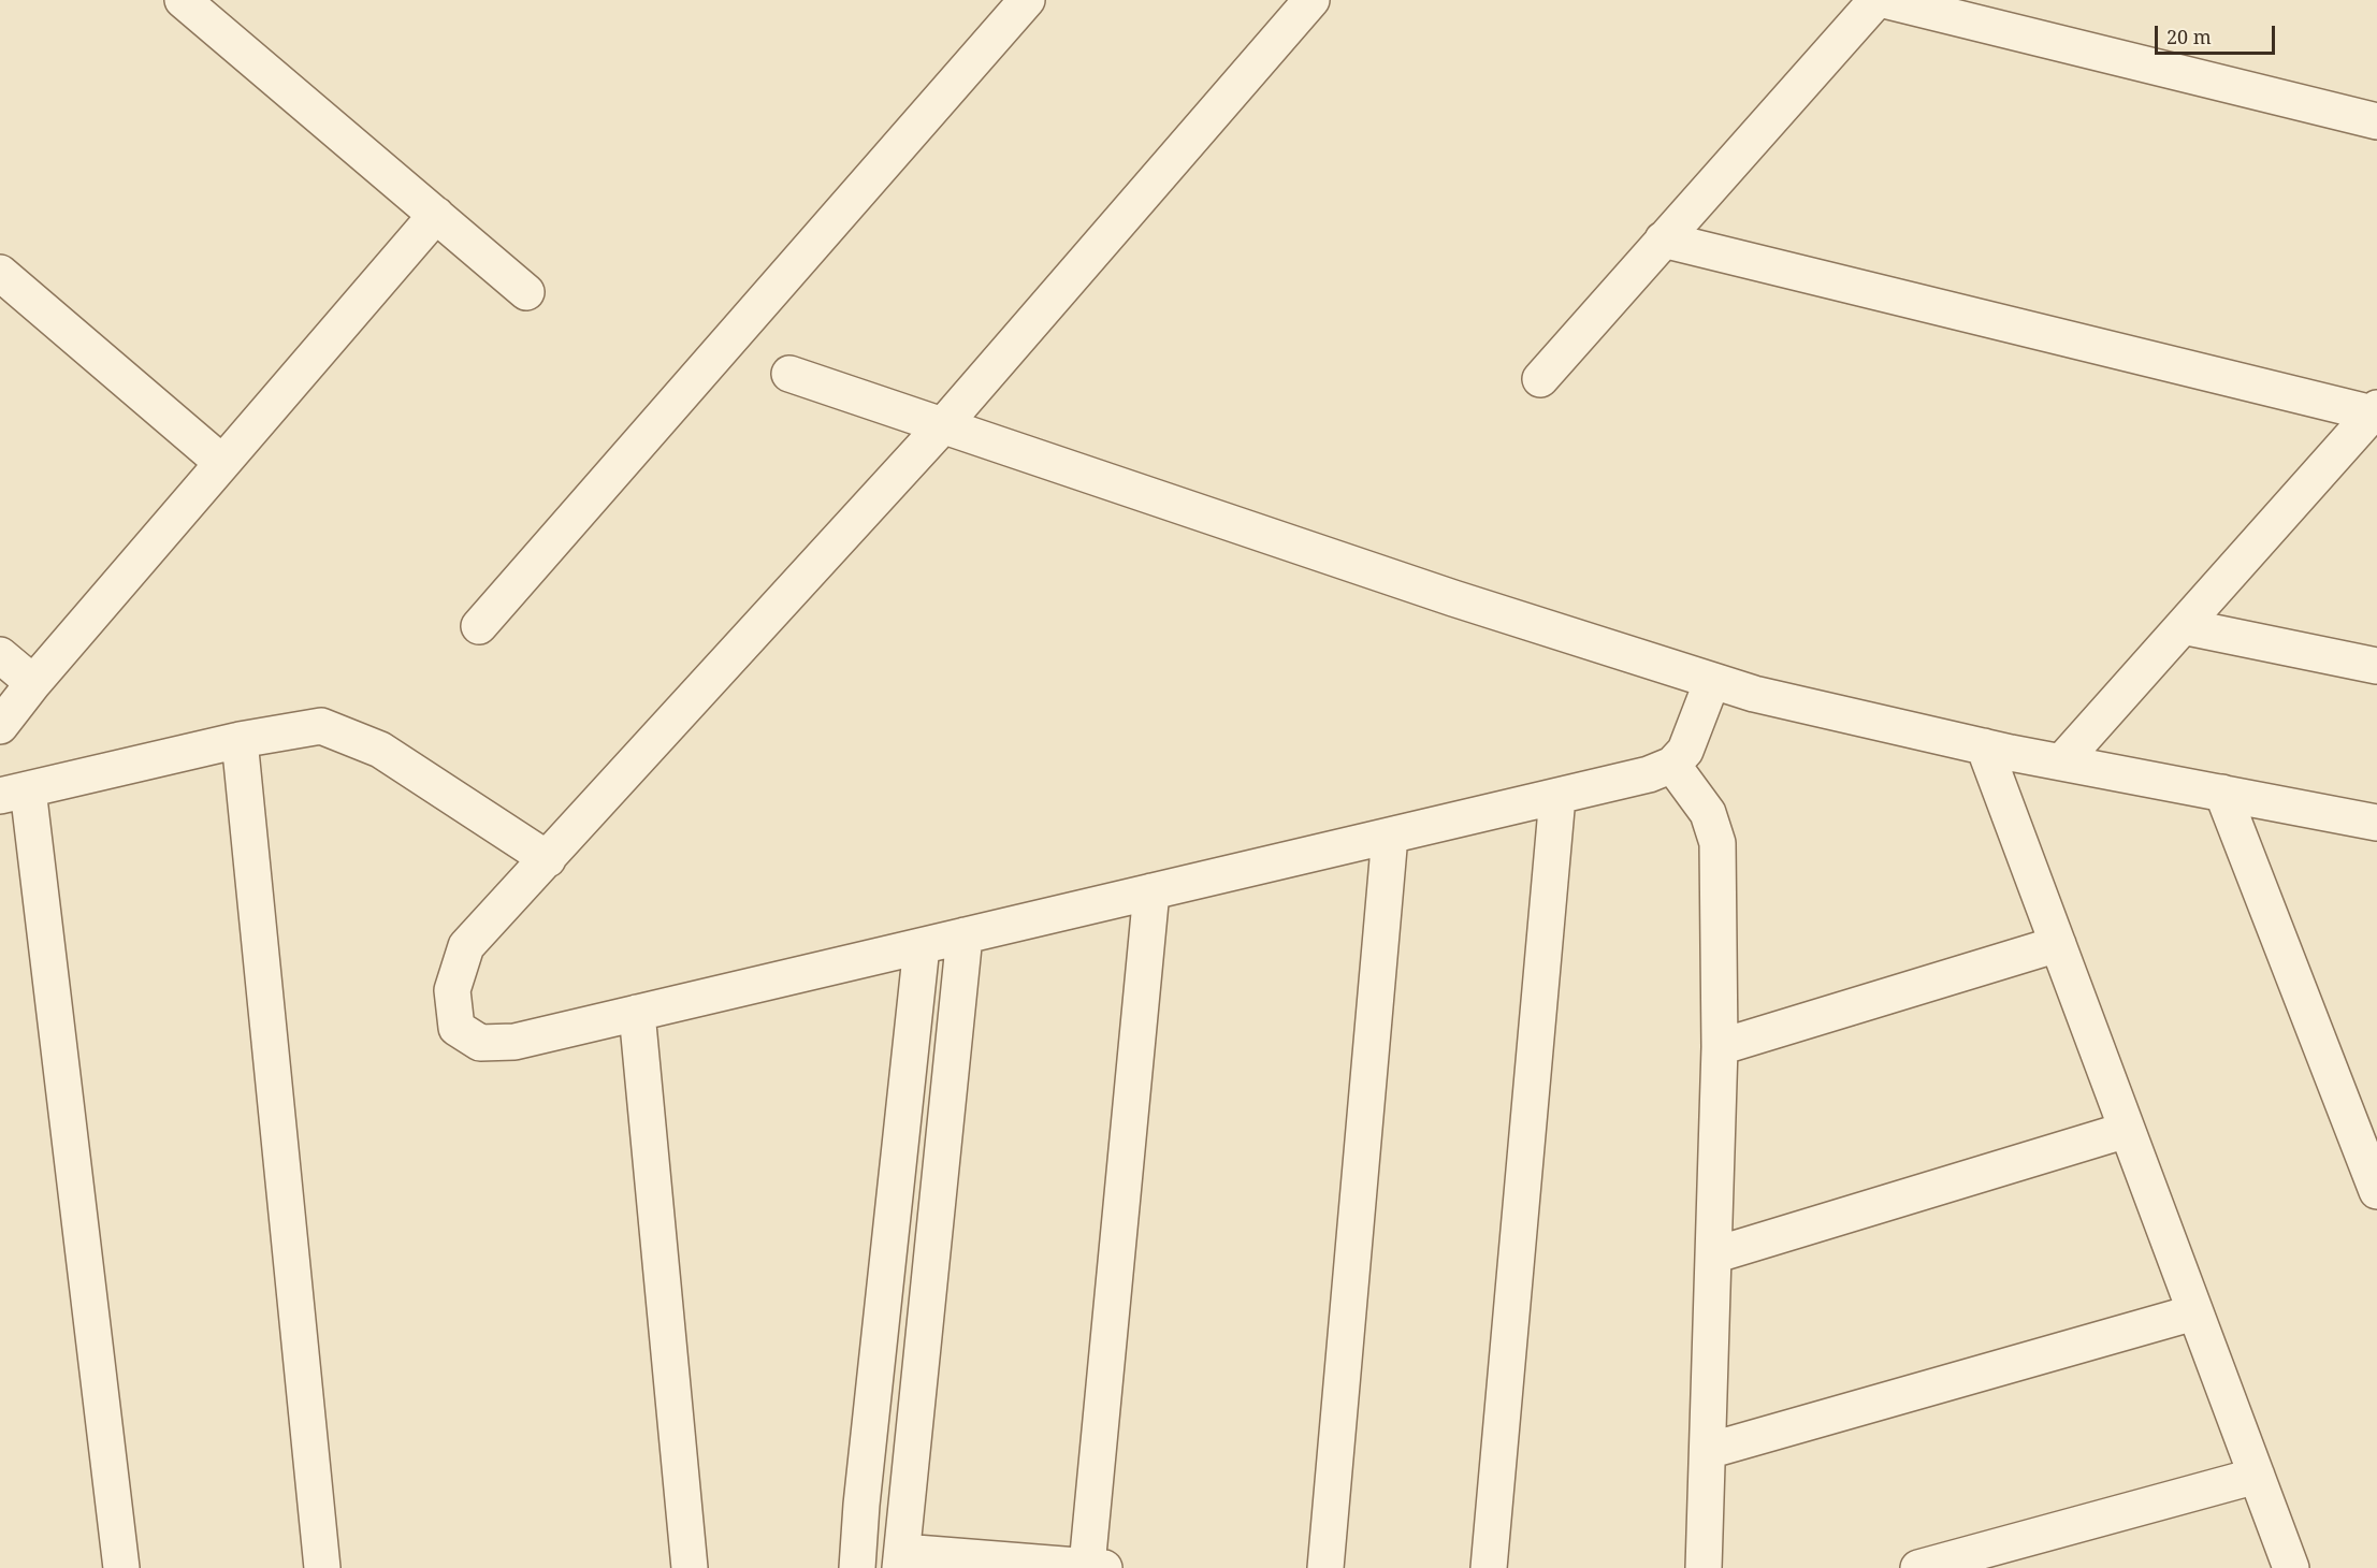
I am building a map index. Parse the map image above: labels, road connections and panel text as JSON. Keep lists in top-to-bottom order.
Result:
{
  "scale_bar": "20 m"
}
